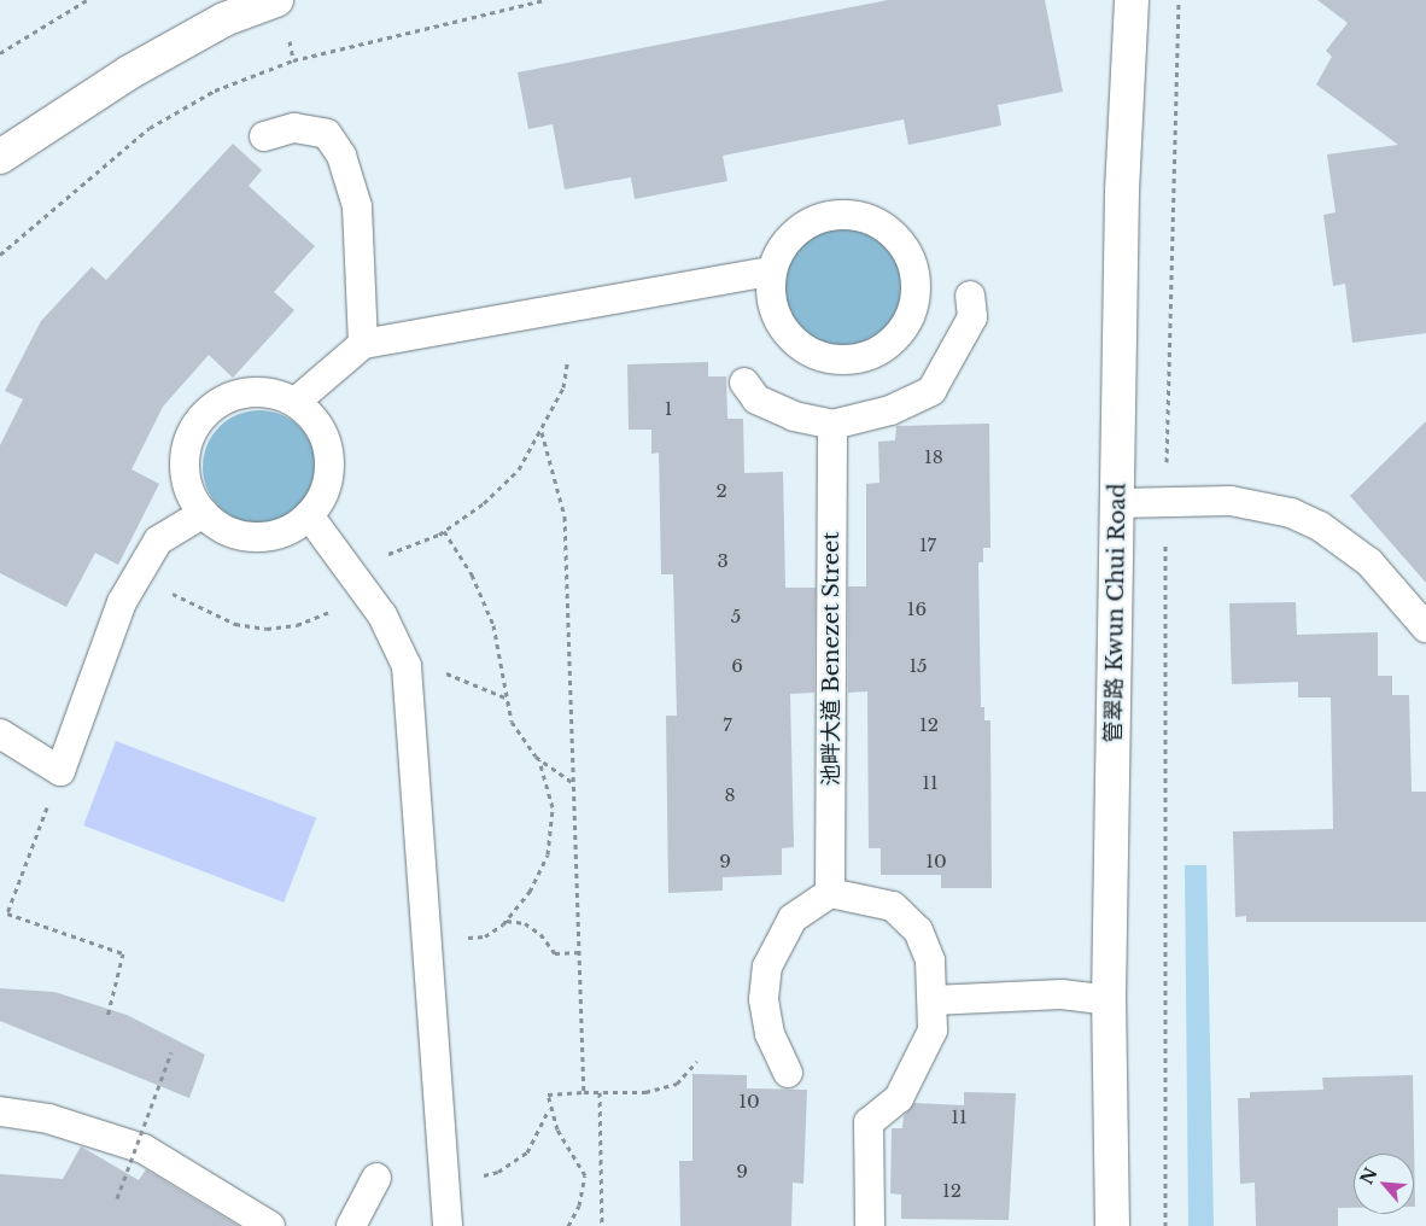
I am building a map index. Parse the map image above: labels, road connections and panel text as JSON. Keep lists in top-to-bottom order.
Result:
{
  "streets": {
    "street": ["管翠路 Kwun Chui Road"],
    "lane": ["池畔大道 Benezet Street"]
  },
  "house_numbers": [
    "1",
    "18",
    "2",
    "17",
    "3",
    "16",
    "5",
    "6",
    "15",
    "7",
    "12",
    "11",
    "8",
    "9",
    "10",
    "10",
    "11",
    "9",
    "12"
  ],
  "north": "top left"
}
